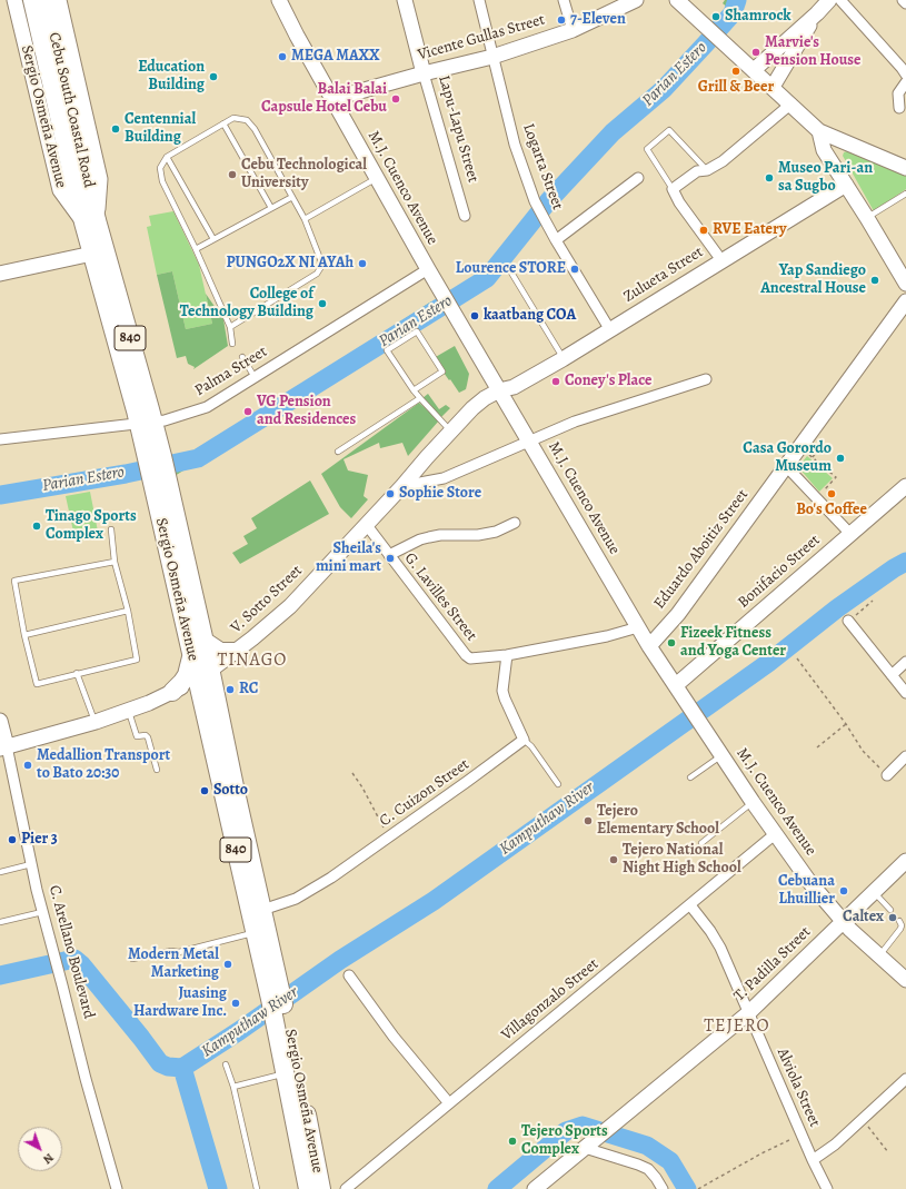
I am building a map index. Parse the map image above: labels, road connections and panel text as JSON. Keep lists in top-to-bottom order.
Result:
{
  "streets": {
    "highway": ["Cebu South Coastal Road", "Sergio Osmeña Avenue", "840"],
    "street": [
      "Vicente Gullas Street",
      "Lapu-Lapu Street",
      "Logarta Street",
      "M.J. Cuenco Avenue",
      "Zulueta Street",
      "Palma Street",
      "Eduardo Aboitiz Street",
      "Bonifacio Street",
      "G. Lavilles Street",
      "V. Sotto Street",
      "C. Cuizon Street",
      "C. Arellano Boulevard",
      "T. Padilla Street",
      "Villagonzalo Street",
      "Alviola Street"
    ]
  },
  "crossings": [
    ["Vicente Gullas Street", "Lapu-Lapu Street"],
    ["Vicente Gullas Street", "Logarta Street"],
    ["Vicente Gullas Street", "M.J. Cuenco Avenue"],
    ["Cebu South Coastal Road", "Sergio Osmeña Avenue"],
    ["Sergio Osmeña Avenue", "Palma Street"],
    ["Sergio Osmeña Avenue", "V. Sotto Street"],
    ["Sergio Osmeña Avenue", "C. Cuizon Street"],
    ["Logarta Street", "Zulueta Street"],
    ["M.J. Cuenco Avenue", "Zulueta Street"],
    ["M.J. Cuenco Avenue", "Palma Street"],
    ["M.J. Cuenco Avenue", "Eduardo Aboitiz Street"],
    ["M.J. Cuenco Avenue", "Bonifacio Street"],
    ["M.J. Cuenco Avenue", "G. Lavilles Street"],
    ["M.J. Cuenco Avenue", "V. Sotto Street"],
    ["M.J. Cuenco Avenue", "T. Padilla Street"],
    ["M.J. Cuenco Avenue", "Villagonzalo Street"],
    ["Zulueta Street", "V. Sotto Street"],
    ["G. Lavilles Street", "V. Sotto Street"],
    ["V. Sotto Street", "C. Arellano Boulevard"],
    ["T. Padilla Street", "Alviola Street"],
    ["Villagonzalo Street", "Alviola Street"]
  ],
  "districts": ["TINAGO", "TEJERO"],
  "water": ["Parian Estero", "Kamputhaw River"],
  "places": [
    "Shamrock",
    "7-Eleven",
    "Marvie's Pension House",
    "MEGA MAXX",
    "Grill & Beer",
    "Education Building",
    "Balai Balai Capsule Hotel Cebu",
    "Centennial Building",
    "Cebu Technological University",
    "Museo Pari-an sa Sugbo",
    "RVE Eatery",
    "PUNGO2X NI AYAh",
    "Lourence STORE",
    "Yap Sandiego Ancestral House",
    "College of Technology Building",
    "kaatbang COA",
    "Coney's Place",
    "VG Pension and Residences",
    "Casa Gorordo Museum",
    "Sophie Store",
    "Bo's Coffee",
    "Tinago Sports Complex",
    "Sheila's mini mart",
    "Fizeek Fitness and Yoga Center",
    "RC",
    "Medallion Transport to Bato 20:30",
    "Sotto",
    "Tejero Elementary School",
    "Pier 3",
    "Tejero National Night High School",
    "Cebuana Lhuillier",
    "Caltex",
    "Modern Metal Marketing",
    "Juasing Hardware Inc.",
    "Tejero Sports Complex"
  ],
  "north": "bottom right"
}
